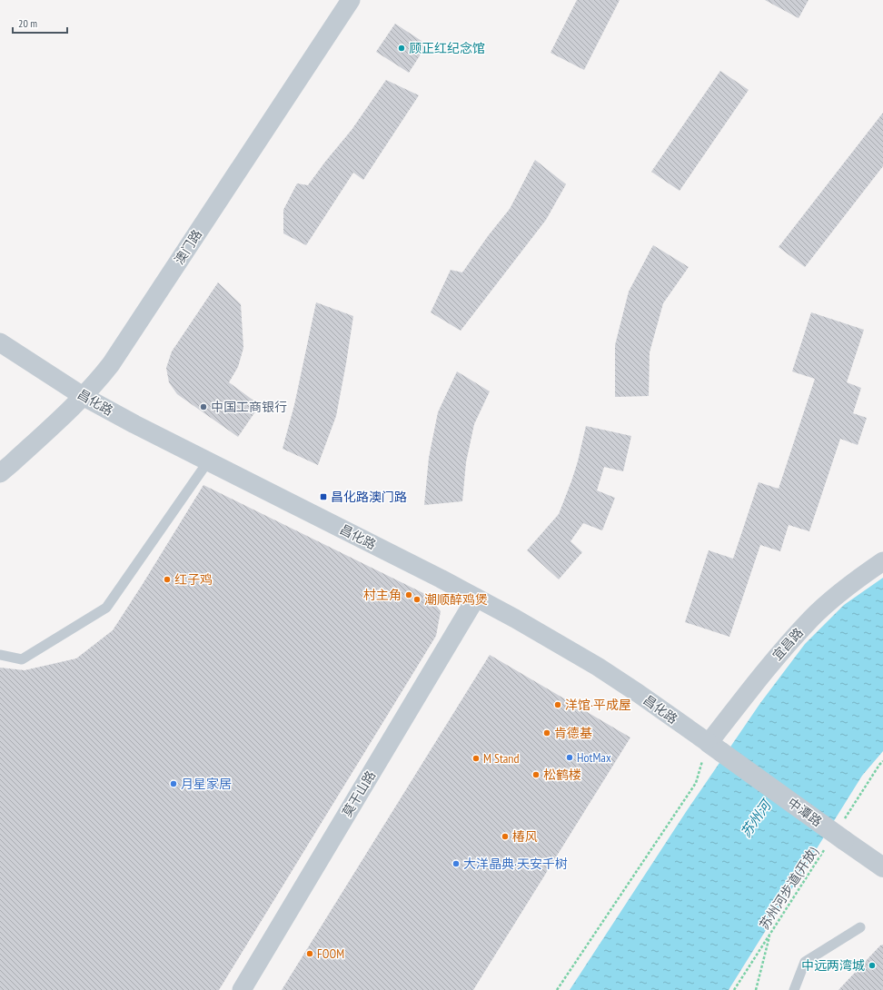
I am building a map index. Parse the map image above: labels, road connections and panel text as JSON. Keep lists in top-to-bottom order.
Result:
{
  "streets": {
    "street": [
      "澳门路",
      "昌化路",
      "宜昌路",
      "莫干山路",
      "中潭路"
    ],
    "path": ["苏州河步道(开放)"]
  },
  "crossings": [
    ["澳门路", "昌化路"],
    ["昌化路", "宜昌路"],
    ["昌化路", "莫干山路"],
    ["昌化路", "中潭路"],
    ["宜昌路", "中潭路"],
    ["中潭路", "苏州河步道(开放)"]
  ],
  "water": ["苏州河"],
  "places": {
    "other": [
      "顾正红纪念馆",
      "中国工商银行",
      "红子鸡",
      "村主角",
      "潮顺醉鸡煲",
      "洋馆·平成屋",
      "肯德基",
      "HotMax",
      "M Stand",
      "松鹤楼",
      "月星家居",
      "椿风",
      "大洋晶典·天安千树",
      "FOOM",
      "中远两湾城"
    ],
    "transit": ["昌化路澳门路"]
  },
  "scale_bar": "20 m"
}
